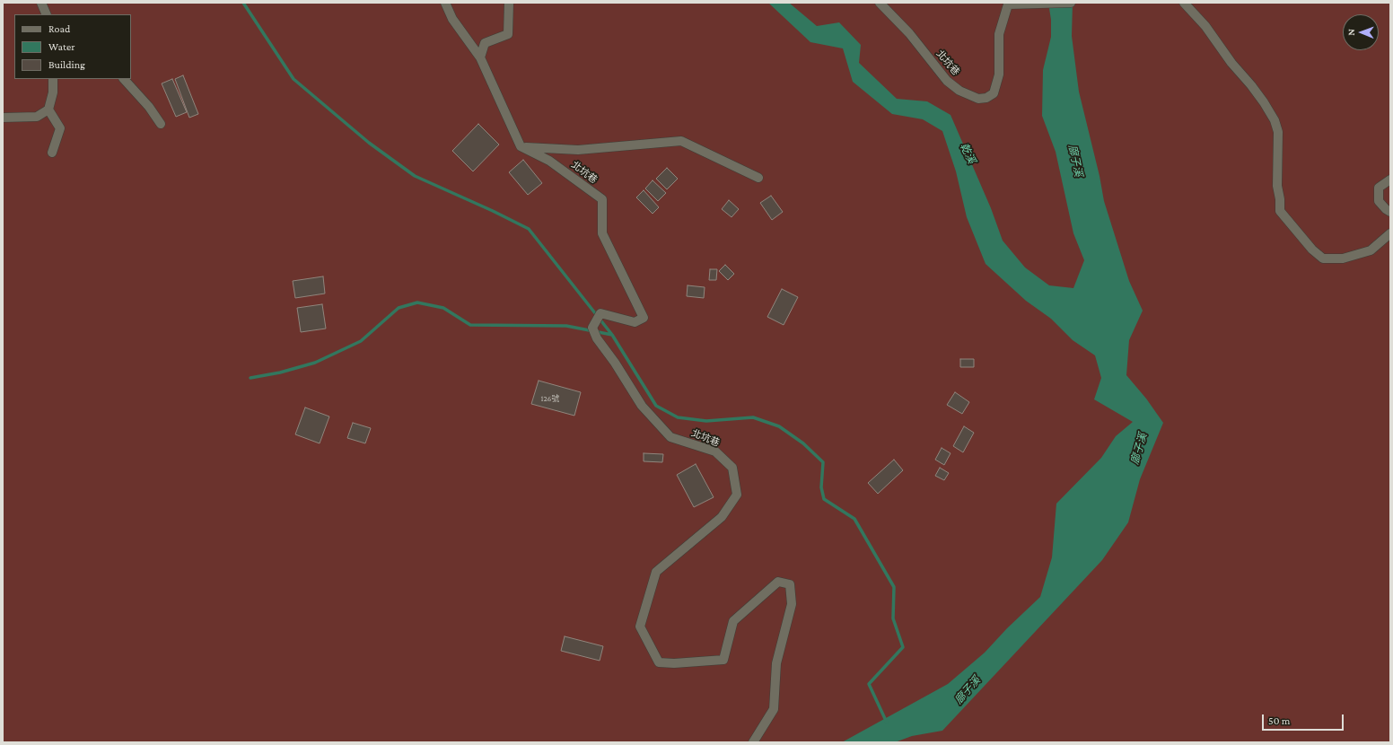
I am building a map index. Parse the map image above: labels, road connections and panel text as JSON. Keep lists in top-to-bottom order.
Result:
{
  "streets": {
    "street": ["北坑巷"]
  },
  "water": ["乾溪", "廍子溪"],
  "house_numbers": ["126號"],
  "legend": ["Road", "Water", "Building"],
  "scale_bar": "50 m",
  "north": "left"
}
